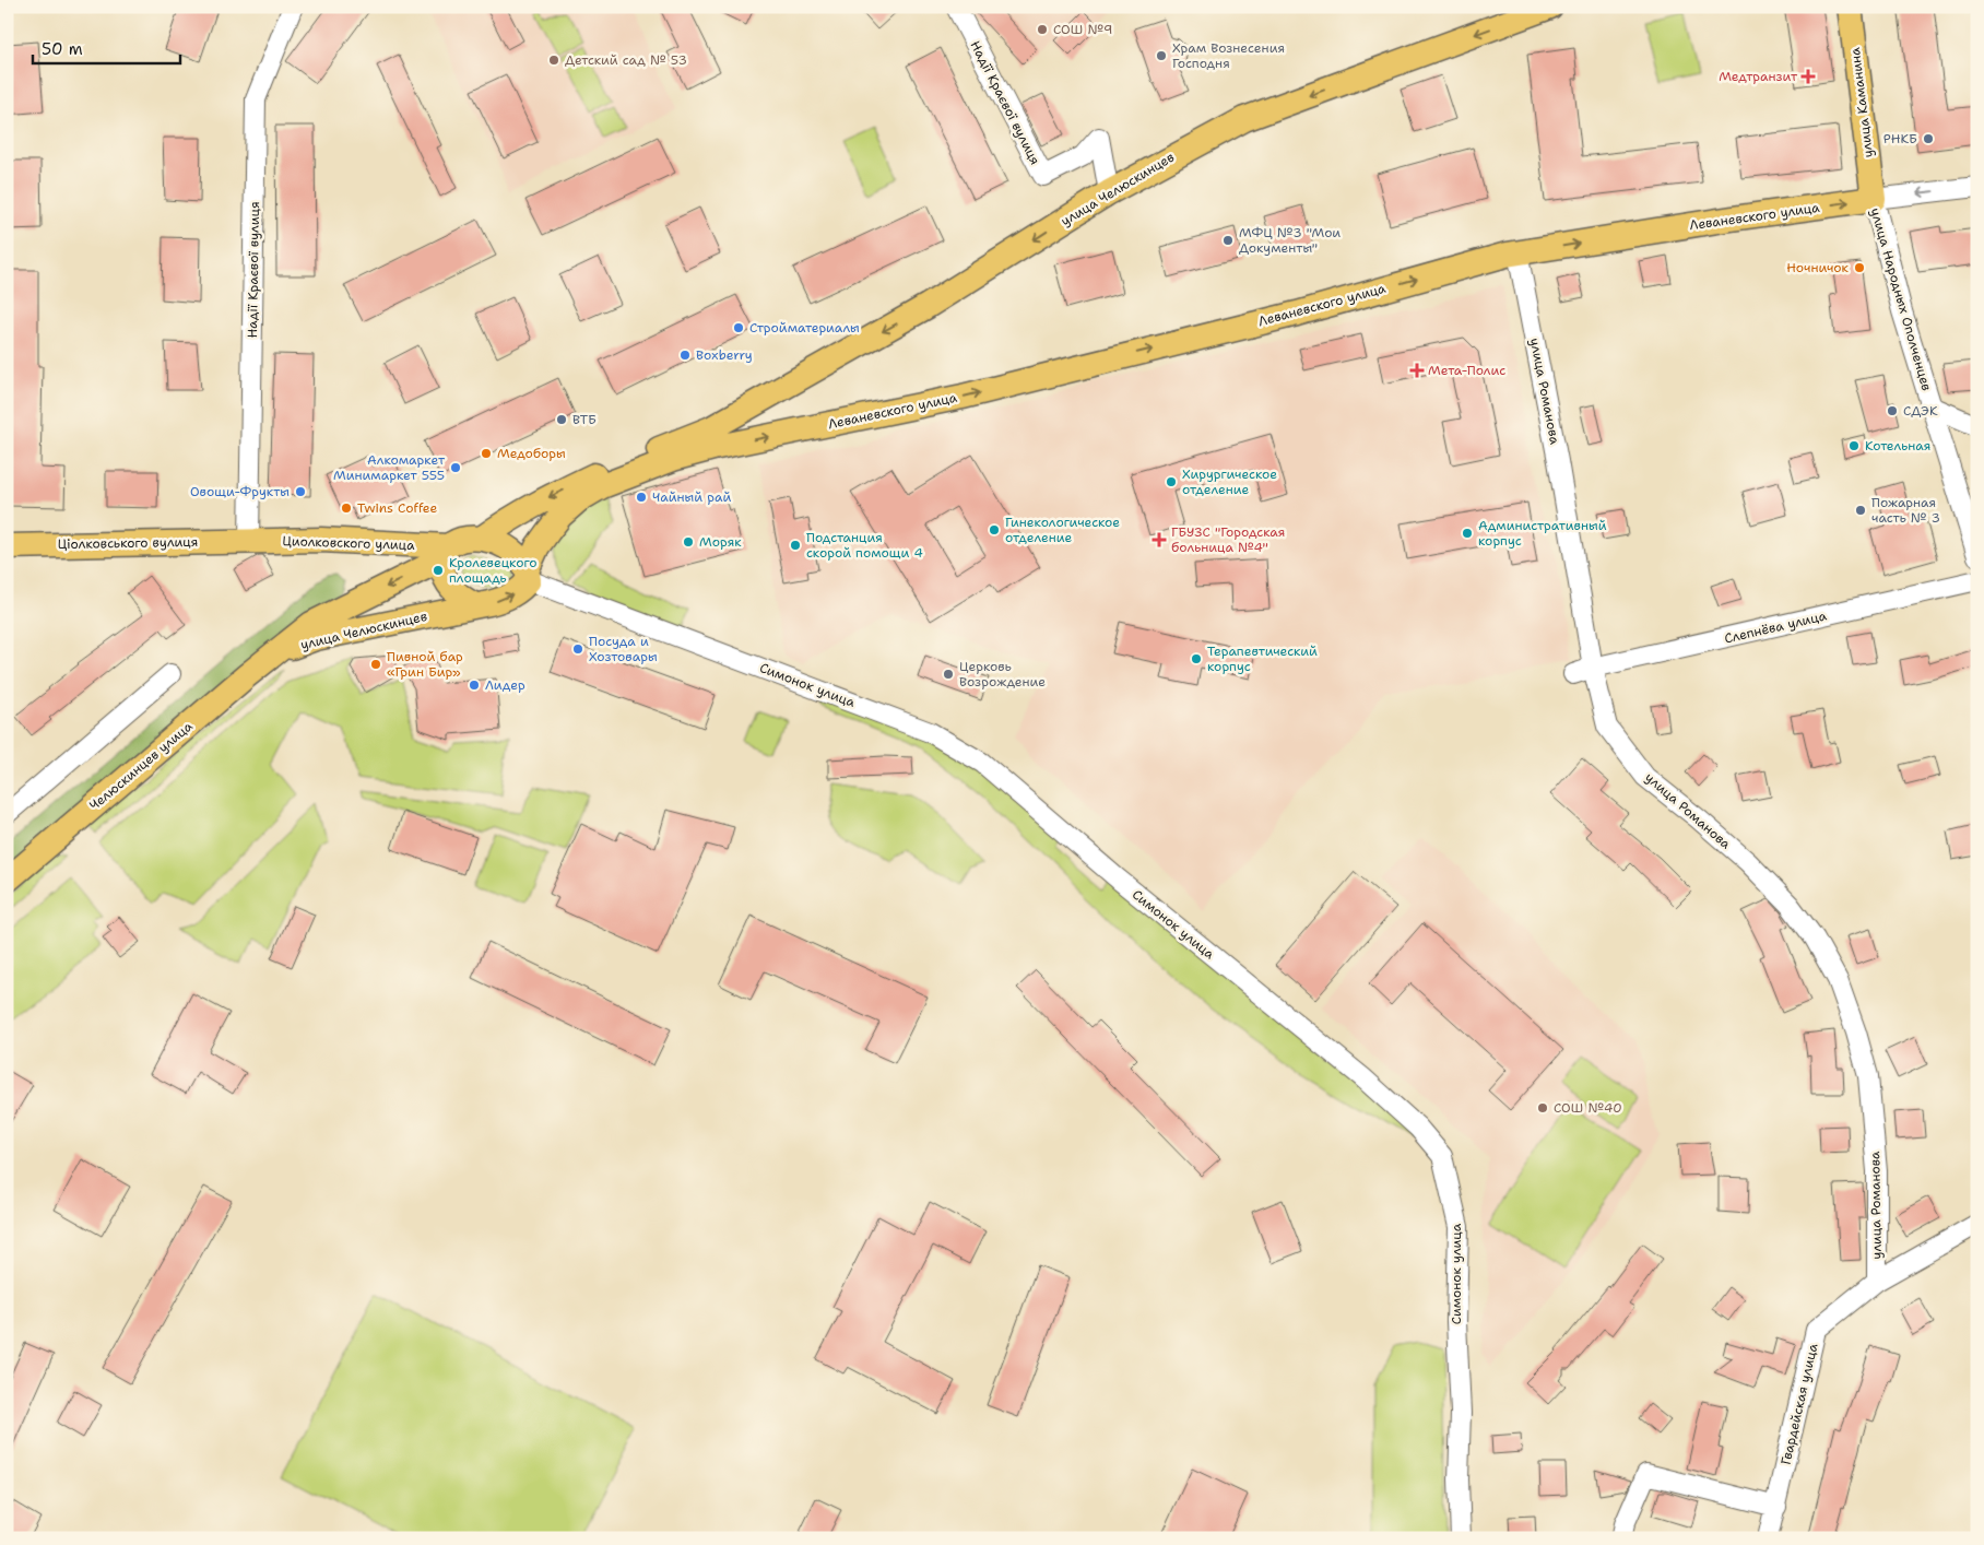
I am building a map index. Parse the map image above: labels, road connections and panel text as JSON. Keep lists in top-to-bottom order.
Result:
{
  "streets": {
    "main road": [
      "улица Каманина",
      "улица Челюскинцев",
      "Леваневского улица",
      "Ціолковського вулиця",
      "Циолковского улица",
      "Челюскинцев улица"
    ],
    "street": [
      "Надії Краєвої вулиця",
      "улица Народных Ополченцев",
      "улица Романова",
      "Слепнёва улица",
      "Симонок улица",
      "Гвардейская улица"
    ]
  },
  "crossings": [
    ["Надії Краєвої вулиця", "улица Челюскинцев"],
    ["Надії Краєвої вулиця", "Ціолковського вулиця"],
    ["Надії Краєвої вулиця", "Циолковского улица"],
    ["улица Каманина", "Леваневского улица"],
    ["улица Каманина", "улица Народных Ополченцев"],
    ["улица Челюскинцев", "Леваневского улица"],
    ["улица Челюскинцев", "Циолковского улица"],
    ["улица Челюскинцев", "Симонок улица"],
    ["улица Челюскинцев", "Челюскинцев улица"],
    ["Леваневского улица", "улица Народных Ополченцев"],
    ["Леваневского улица", "улица Романова"],
    ["Леваневского улица", "Циолковского улица"],
    ["Леваневского улица", "Симонок улица"],
    ["улица Романова", "Слепнёва улица"],
    ["улица Романова", "Гвардейская улица"],
    ["Ціолковського вулиця", "Циолковского улица"],
    ["Циолковского улица", "Симонок улица"]
  ],
  "one_way": ["улица Челюскинцев", "Леваневского улица"],
  "places": {
    "other": [
      "СОШ №9",
      "Храм Вознесения Господня",
      "Детский сад № 53",
      "РНКБ",
      "МФЦ №3 \"Мои Документы\"",
      "Ночничок",
      "Стройматериалы",
      "Boxberry",
      "СДЭК",
      "ВТБ",
      "Котельная",
      "Медоборы",
      "Алкомаркет Минимаркет 555",
      "Хирургическое отделение",
      "Овощи-Фрукты",
      "Чайный рай",
      "Twins Coffee",
      "Пожарная часть № 3",
      "Гинекологическое отделение",
      "Административный корпус",
      "Моряк",
      "Подстанция скорой помощи 4",
      "Кролевецкого площадь",
      "Посуда и Хозтовары",
      "Терапевтический корпус",
      "Пивной бар «Грин Бир»",
      "Церковь Возрождение",
      "Лидер",
      "СОШ №40"
    ],
    "health": ["Медтранзит", "Мета-Полис", "ГБУЗС \"Городская больница №4\""]
  },
  "scale_bar": "50 m"
}
